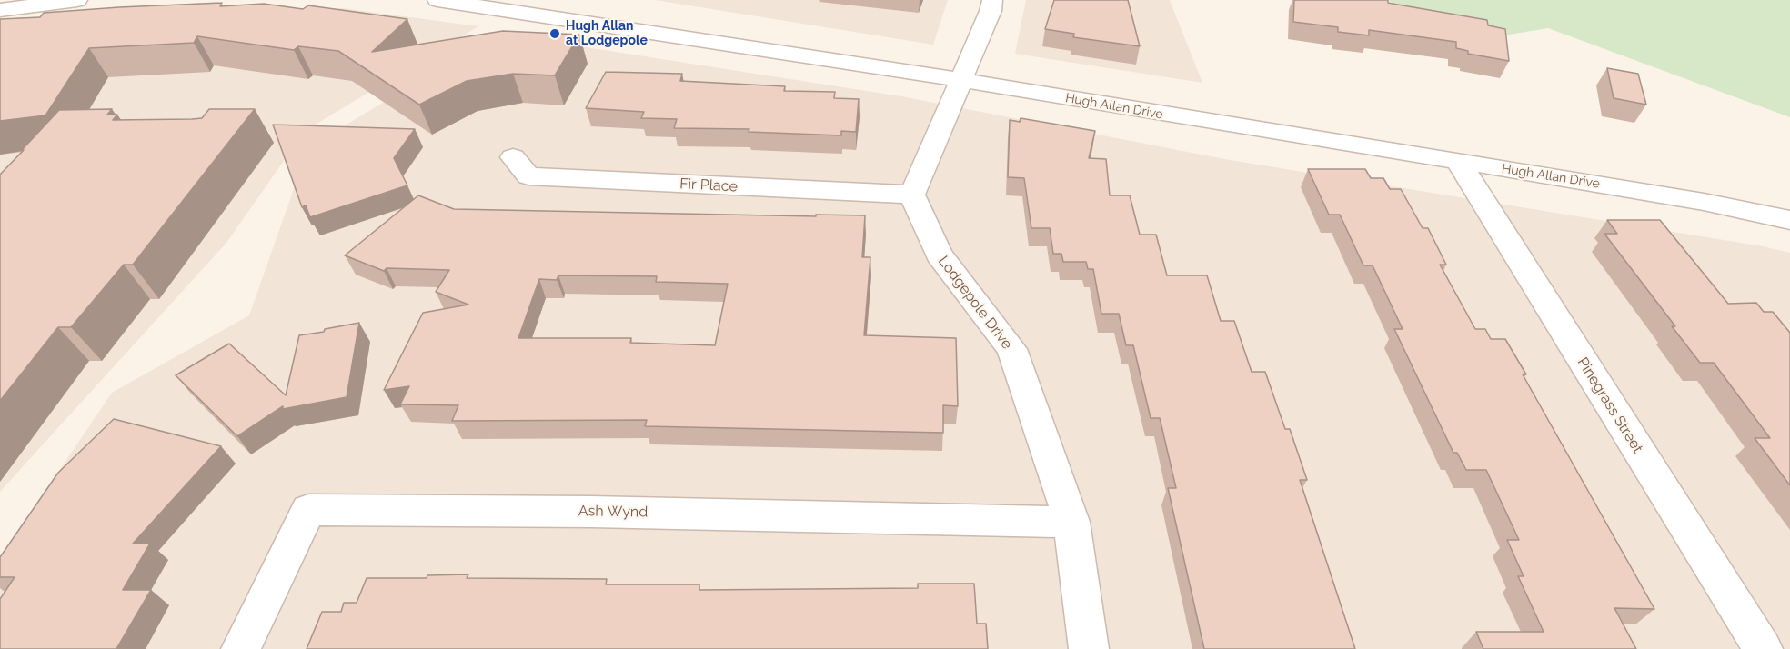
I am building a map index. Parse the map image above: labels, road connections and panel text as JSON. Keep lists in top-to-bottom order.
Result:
{
  "streets": {
    "street": [
      "Hugh Allan Drive",
      "Fir Place",
      "Lodgepole Drive",
      "Pinegrass Street",
      "Ash Wynd"
    ]
  },
  "crossings": [
    ["Hugh Allan Drive", "Pinegrass Street"],
    ["Fir Place", "Lodgepole Drive"],
    ["Lodgepole Drive", "Ash Wynd"]
  ],
  "places": ["Hugh Allan at Lodgepole"]
}
